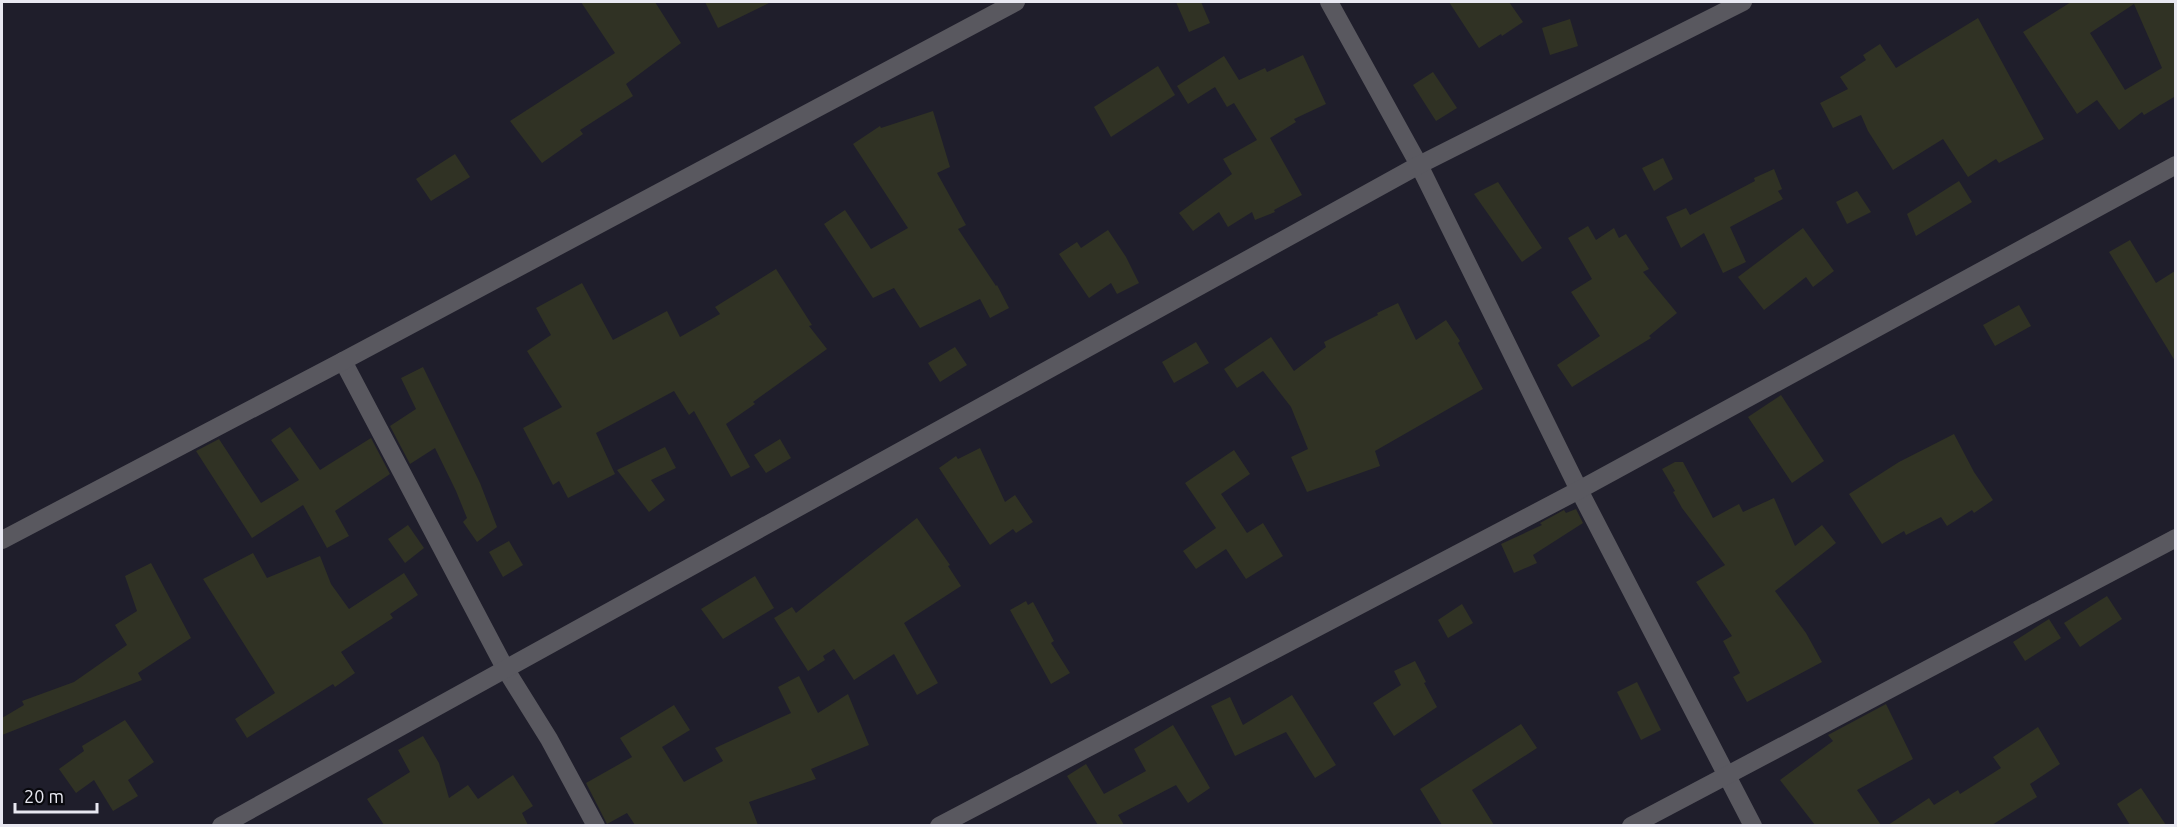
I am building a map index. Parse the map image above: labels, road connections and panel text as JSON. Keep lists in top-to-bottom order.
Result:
{
  "scale_bar": "20 m"
}
